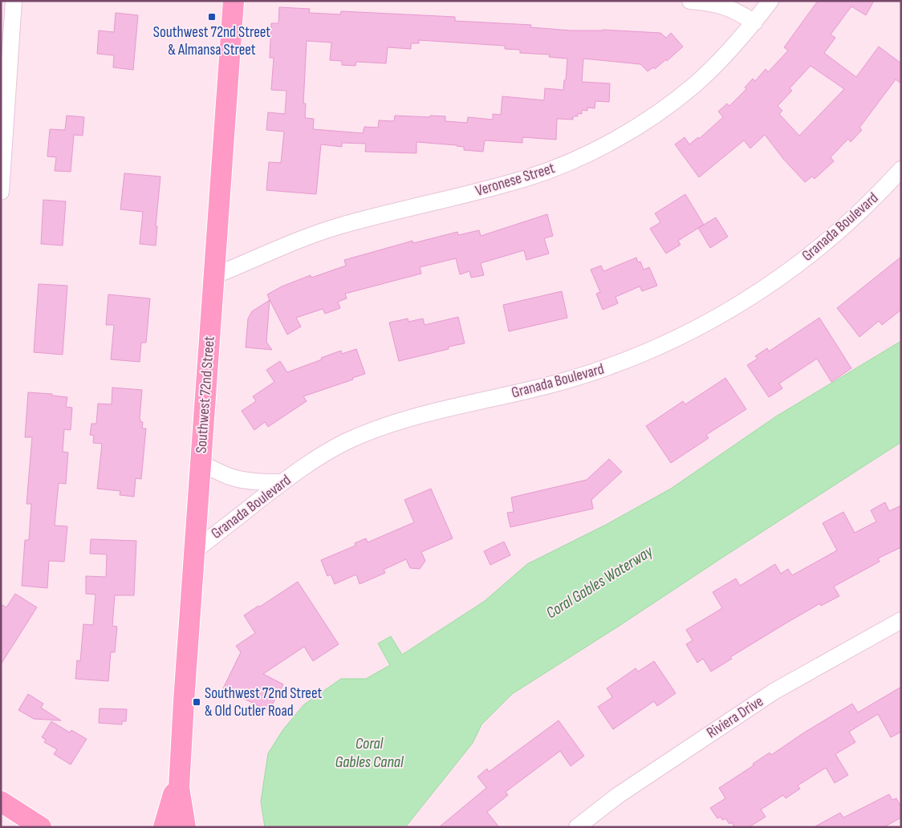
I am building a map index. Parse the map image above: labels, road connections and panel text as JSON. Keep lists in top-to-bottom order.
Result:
{
  "streets": {
    "main road": ["Southwest 72nd Street"],
    "street": ["Veronese Street", "Granada Boulevard", "Riviera Drive"]
  },
  "crossings": [
    ["Veronese Street", "Southwest 72nd Street"],
    ["Granada Boulevard", "Southwest 72nd Street"]
  ],
  "water": ["Coral Gables Waterway", "Coral Gables Canal"],
  "places": {
    "transit": ["Southwest 72nd Street & Almansa Street", "Southwest 72nd Street & Old Cutler Road"]
  }
}
